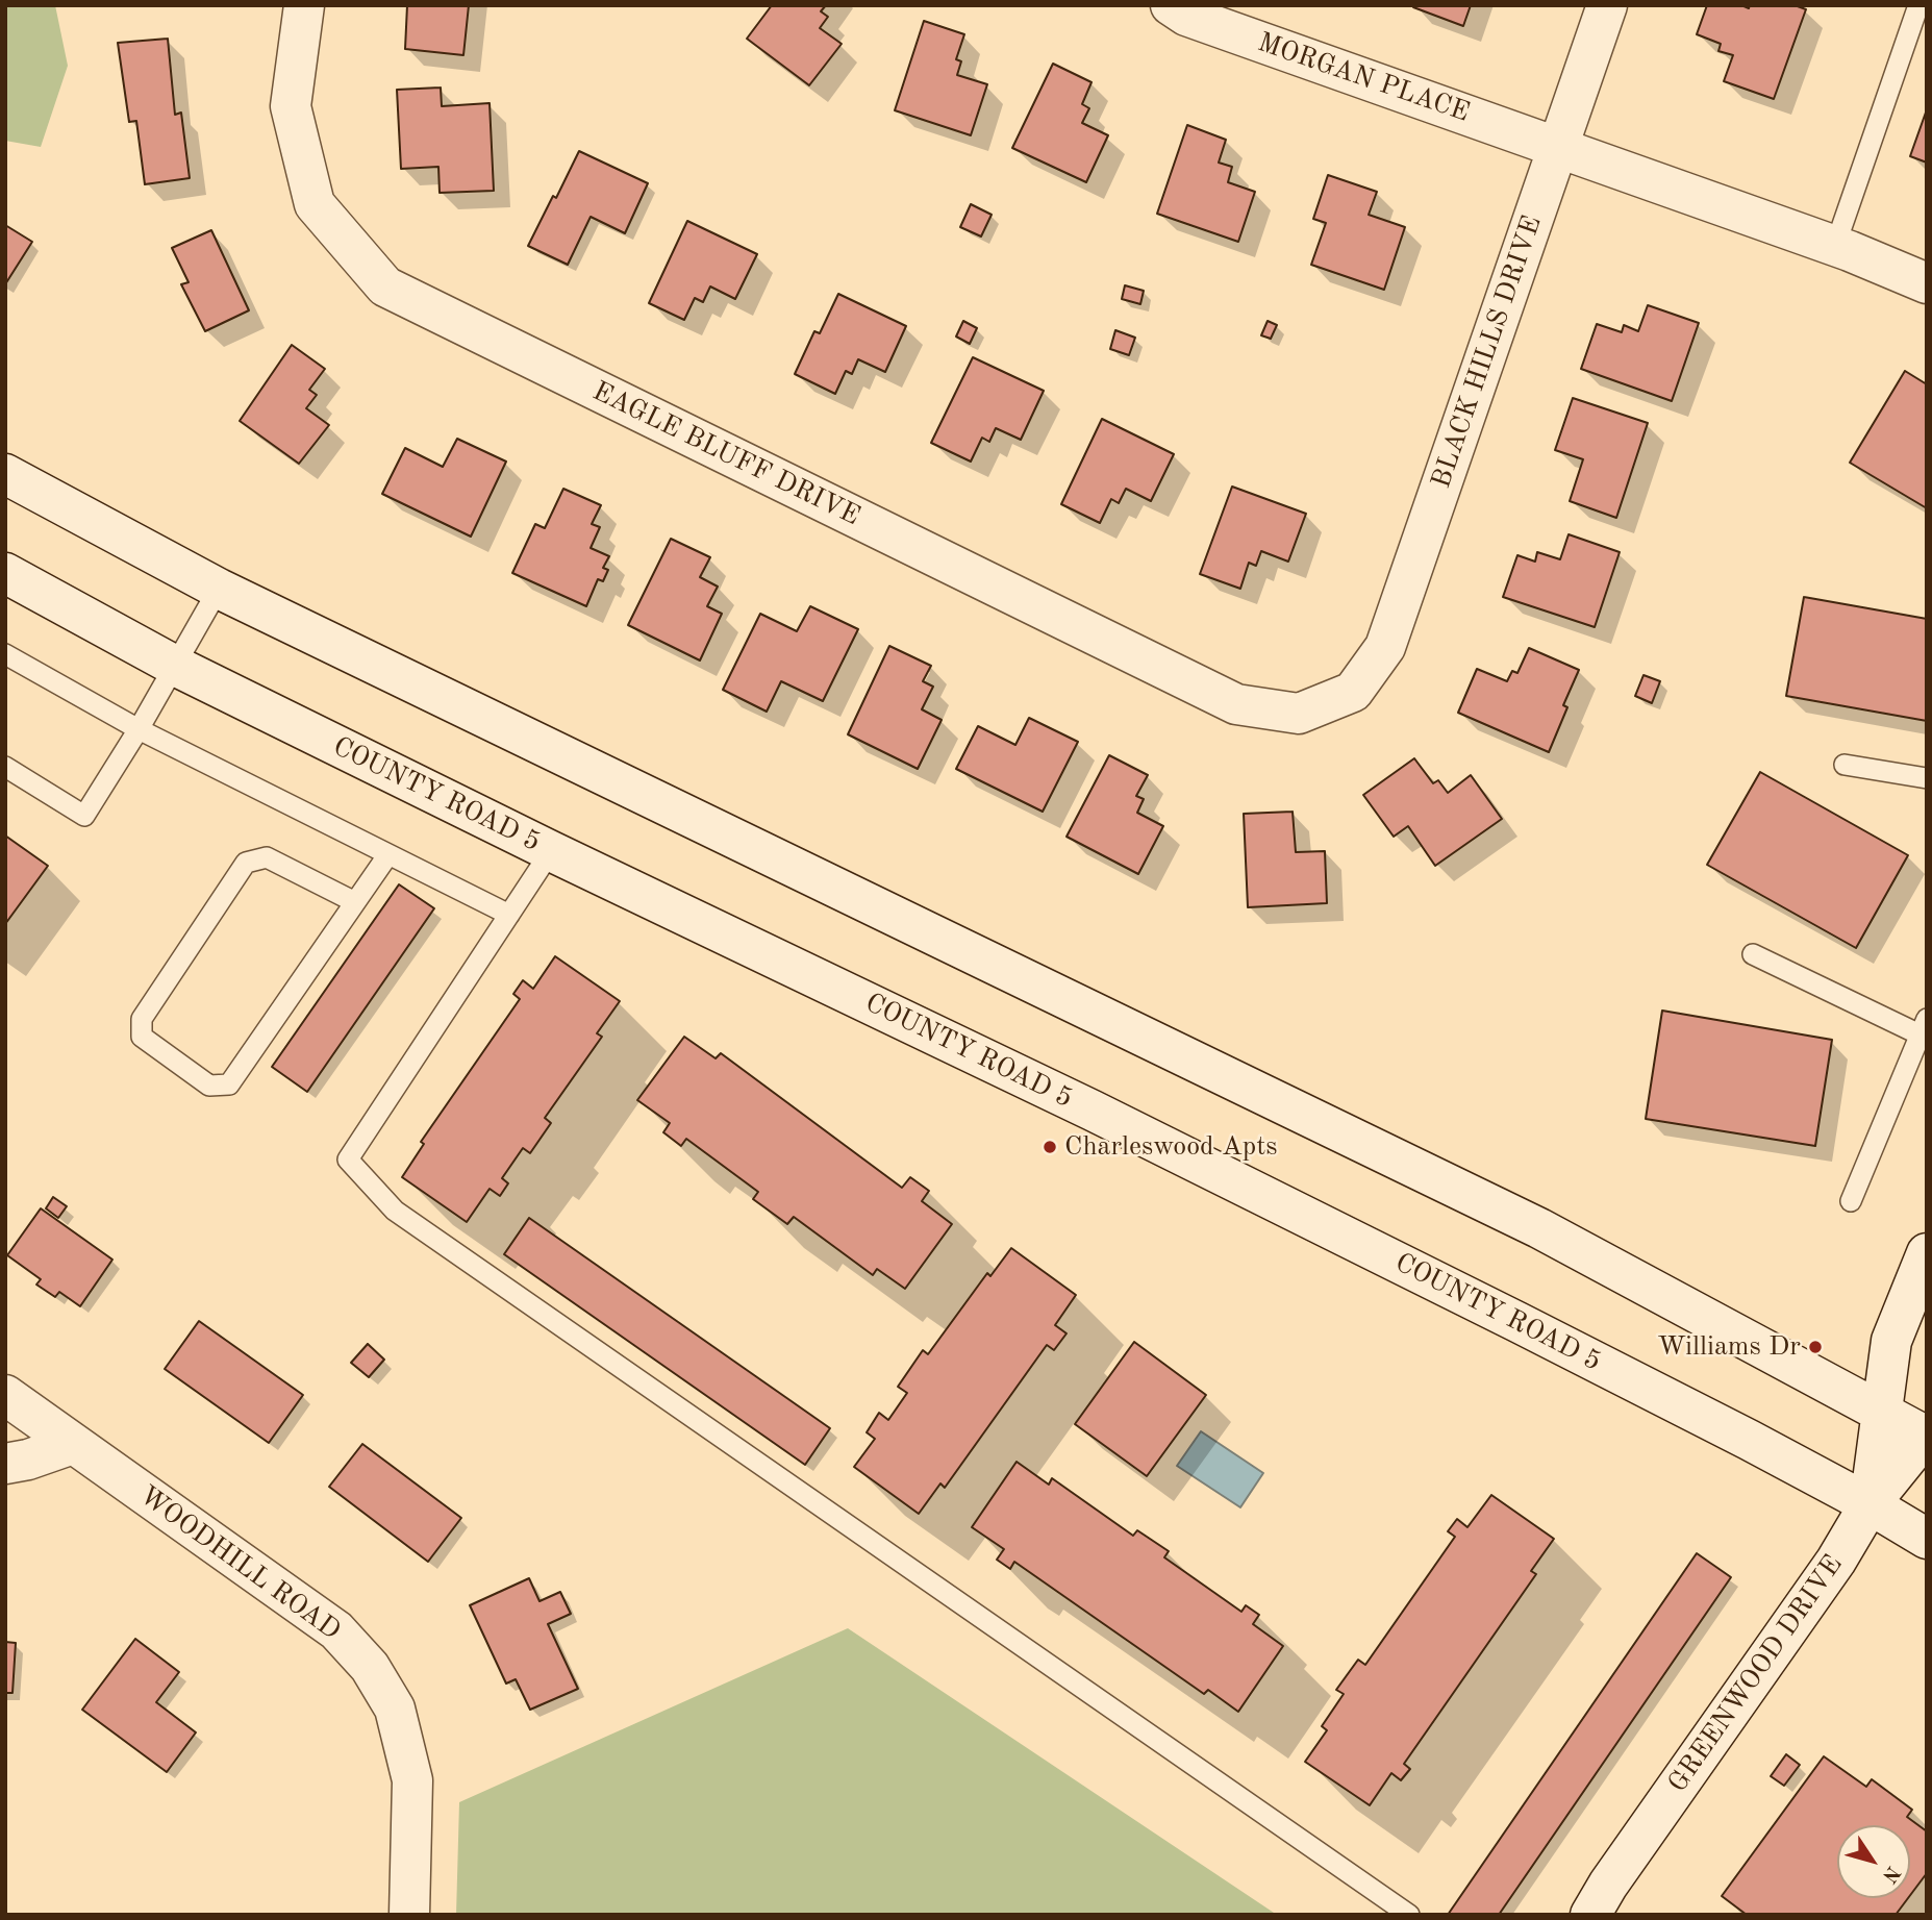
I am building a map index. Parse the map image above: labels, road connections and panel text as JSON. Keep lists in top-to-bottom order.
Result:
{
  "streets": {
    "main road": [
      "MORGAN PLACE",
      "BLACK HILLS DRIVE",
      "EAGLE BLUFF DRIVE",
      "COUNTY ROAD 5",
      "WOODHILL ROAD",
      "GREENWOOD DRIVE"
    ]
  },
  "crossings": [
    ["MORGAN PLACE", "BLACK HILLS DRIVE"],
    ["BLACK HILLS DRIVE", "EAGLE BLUFF DRIVE"],
    ["COUNTY ROAD 5", "GREENWOOD DRIVE"]
  ],
  "places": ["Charleswood Apts", "Williams Dr"],
  "north": "bottom right"
}
